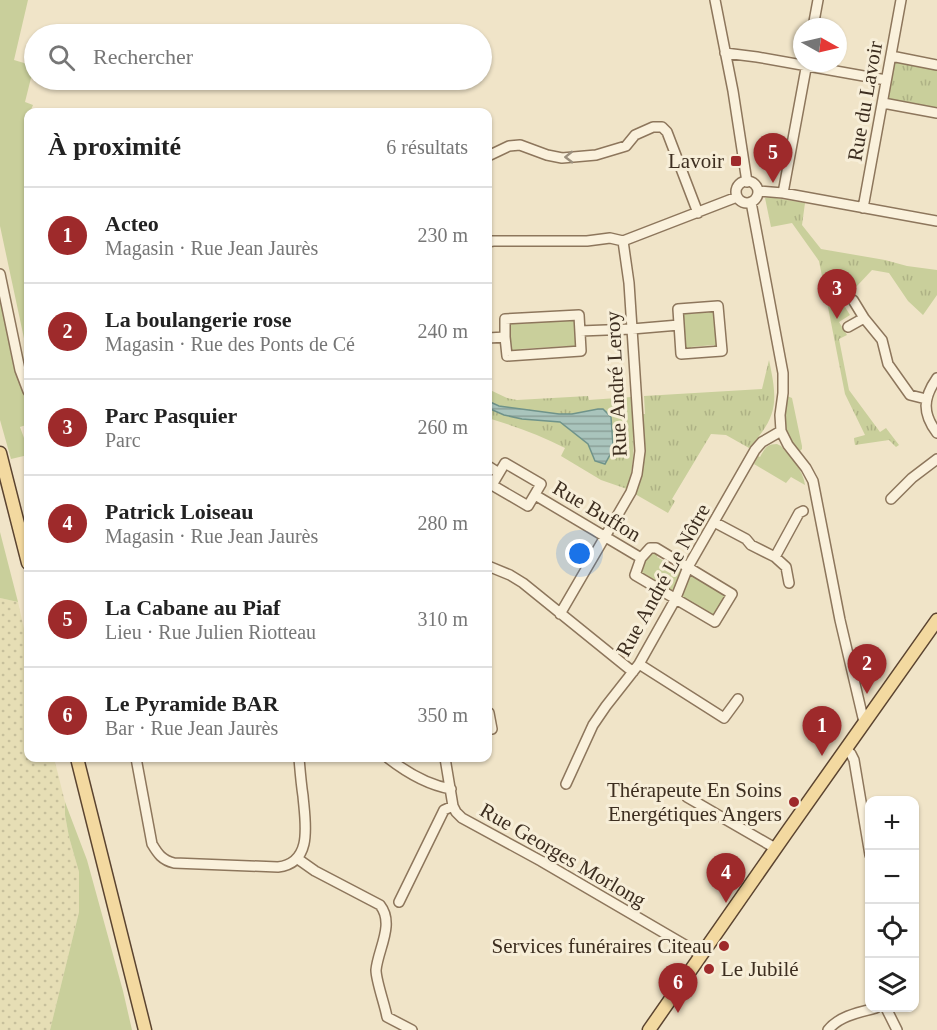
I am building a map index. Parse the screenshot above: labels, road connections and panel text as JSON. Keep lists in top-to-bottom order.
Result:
{
  "streets": {
    "street": [
      "Rue du Lavoir",
      "Rue André Leroy",
      "Rue Buffon",
      "Rue André Le Nôtre",
      "Rue Georges Morlong"
    ]
  },
  "crossings": [
    ["Rue André Leroy", "Rue Buffon"],
    ["Rue Buffon", "Rue André Le Nôtre"]
  ],
  "places": {
    "transit": ["Lavoir"],
    "other": ["Thérapeute En Soins Energétiques Angers", "Services funéraires Citeau", "Le Jubilé"]
  },
  "north": "right",
  "page": {
    "search": "Rechercher",
    "heading": ["À proximité", "6 résultats"],
    "pins": [
      "5",
      "3",
      "2",
      "1",
      "4",
      "6"
    ],
    "list": [
      {
        "mark": "1",
        "name": "Acteo",
        "note": "Magasin · Rue Jean Jaurès",
        "value": "230 m"
      },
      {
        "mark": "2",
        "name": "La boulangerie rose",
        "note": "Magasin · Rue des Ponts de Cé",
        "value": "240 m"
      },
      {
        "mark": "3",
        "name": "Parc Pasquier",
        "note": "Parc",
        "value": "260 m"
      },
      {
        "mark": "4",
        "name": "Patrick Loiseau",
        "note": "Magasin · Rue Jean Jaurès",
        "value": "280 m"
      },
      {
        "mark": "5",
        "name": "La Cabane au Piaf",
        "note": "Lieu · Rue Julien Riotteau",
        "value": "310 m"
      },
      {
        "mark": "6",
        "name": "Le Pyramide BAR",
        "note": "Bar · Rue Jean Jaurès",
        "value": "350 m"
      }
    ],
    "map_buttons": ["+", "−"]
  }
}
